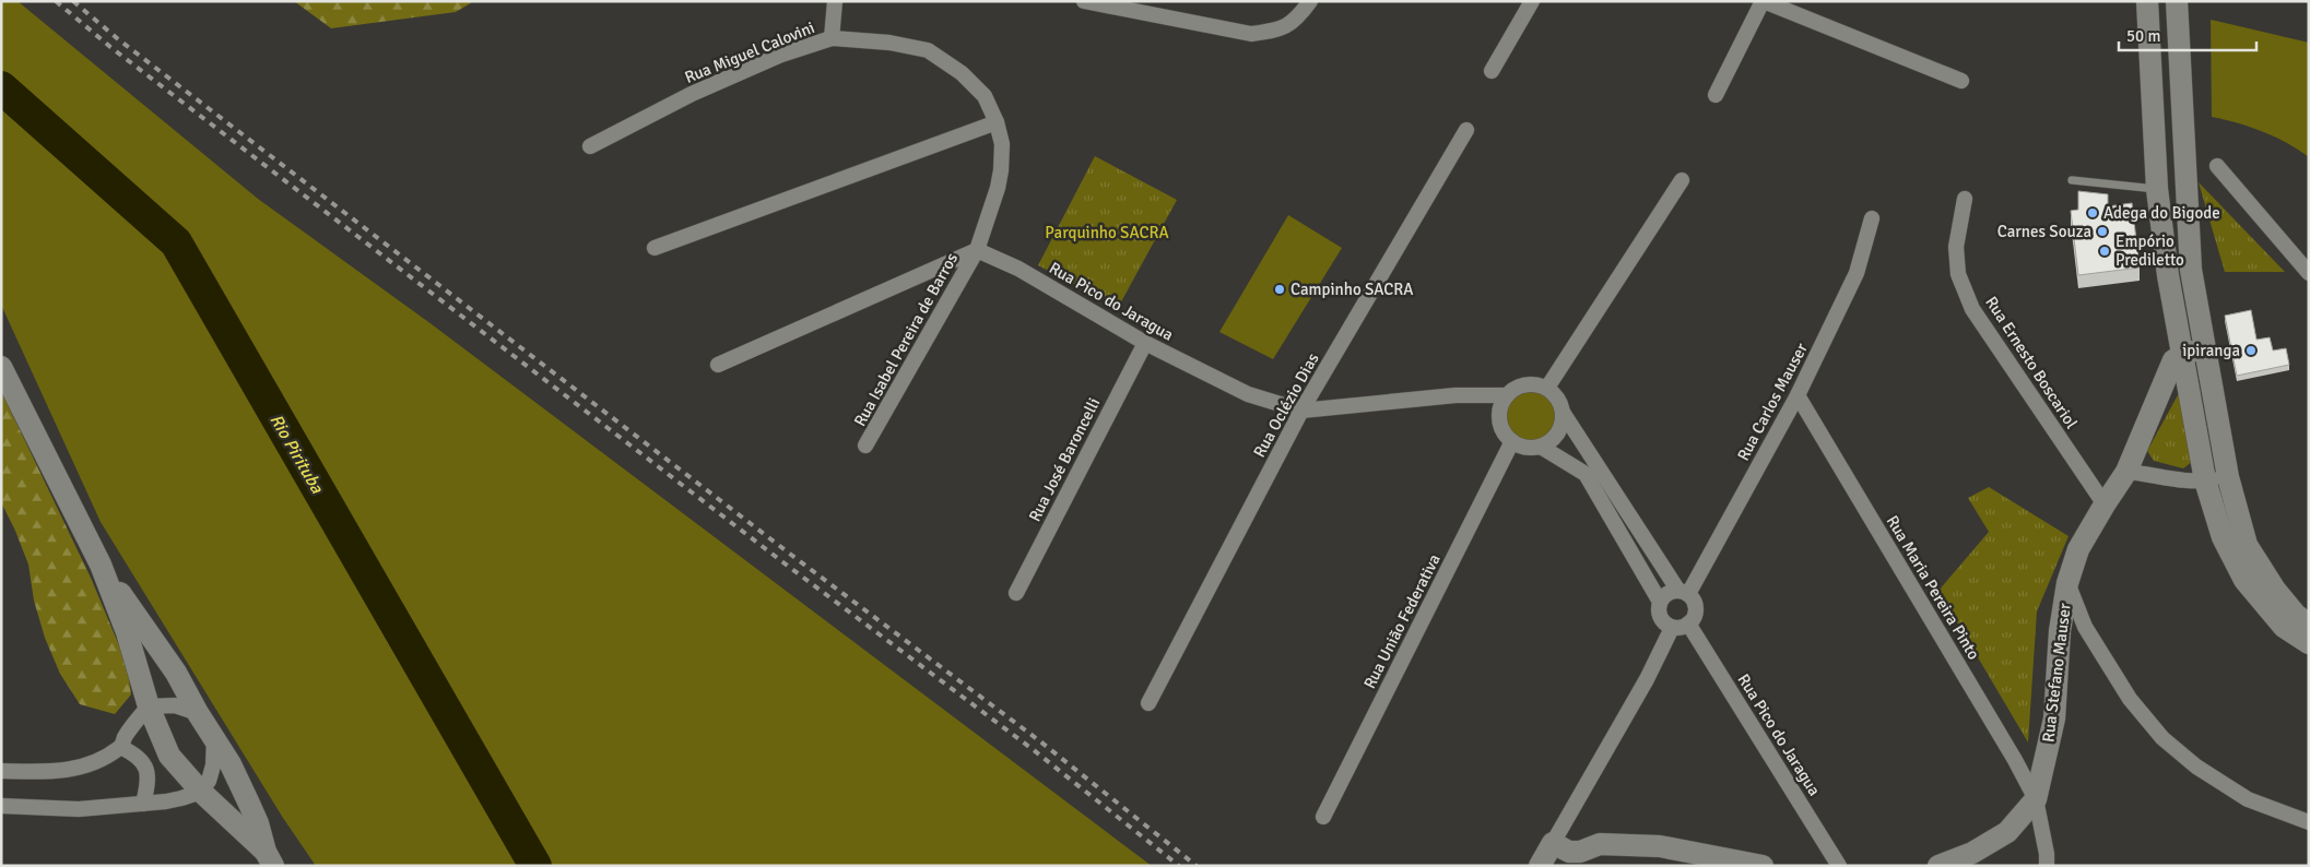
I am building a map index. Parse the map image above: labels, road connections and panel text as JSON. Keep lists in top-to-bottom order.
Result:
{
  "streets": {
    "street": [
      "Rua Miguel Calovini",
      "Rua Pico do Jaragua",
      "Rua Isabel Pereira de Barros",
      "Rua Ernesto Boscariol",
      "Rua Carlos Mauser",
      "Rua Oclézio Dias",
      "Rua José Baroncelli",
      "Rua Maria Pereira Pinto",
      "Rua União Federativa",
      "Rua Stefano Mauser"
    ]
  },
  "crossings": [
    ["Rua Miguel Calovini", "Rua Pico do Jaragua"],
    ["Rua Miguel Calovini", "Rua Isabel Pereira de Barros"],
    ["Rua Pico do Jaragua", "Rua Isabel Pereira de Barros"],
    ["Rua Pico do Jaragua", "Rua Carlos Mauser"],
    ["Rua Pico do Jaragua", "Rua Oclézio Dias"],
    ["Rua Pico do Jaragua", "Rua José Baroncelli"],
    ["Rua Pico do Jaragua", "Rua União Federativa"],
    ["Rua Ernesto Boscariol", "Rua Stefano Mauser"],
    ["Rua Carlos Mauser", "Rua Maria Pereira Pinto"],
    ["Rua Maria Pereira Pinto", "Rua Stefano Mauser"]
  ],
  "water": ["Rio Pirituba"],
  "parks": ["Parquinho SACRA"],
  "places": [
    "Adega do Bigode",
    "Carnes Souza",
    "Empório Prediletto",
    "Campinho SACRA",
    "ipiranga"
  ],
  "scale_bar": "50 m"
}
